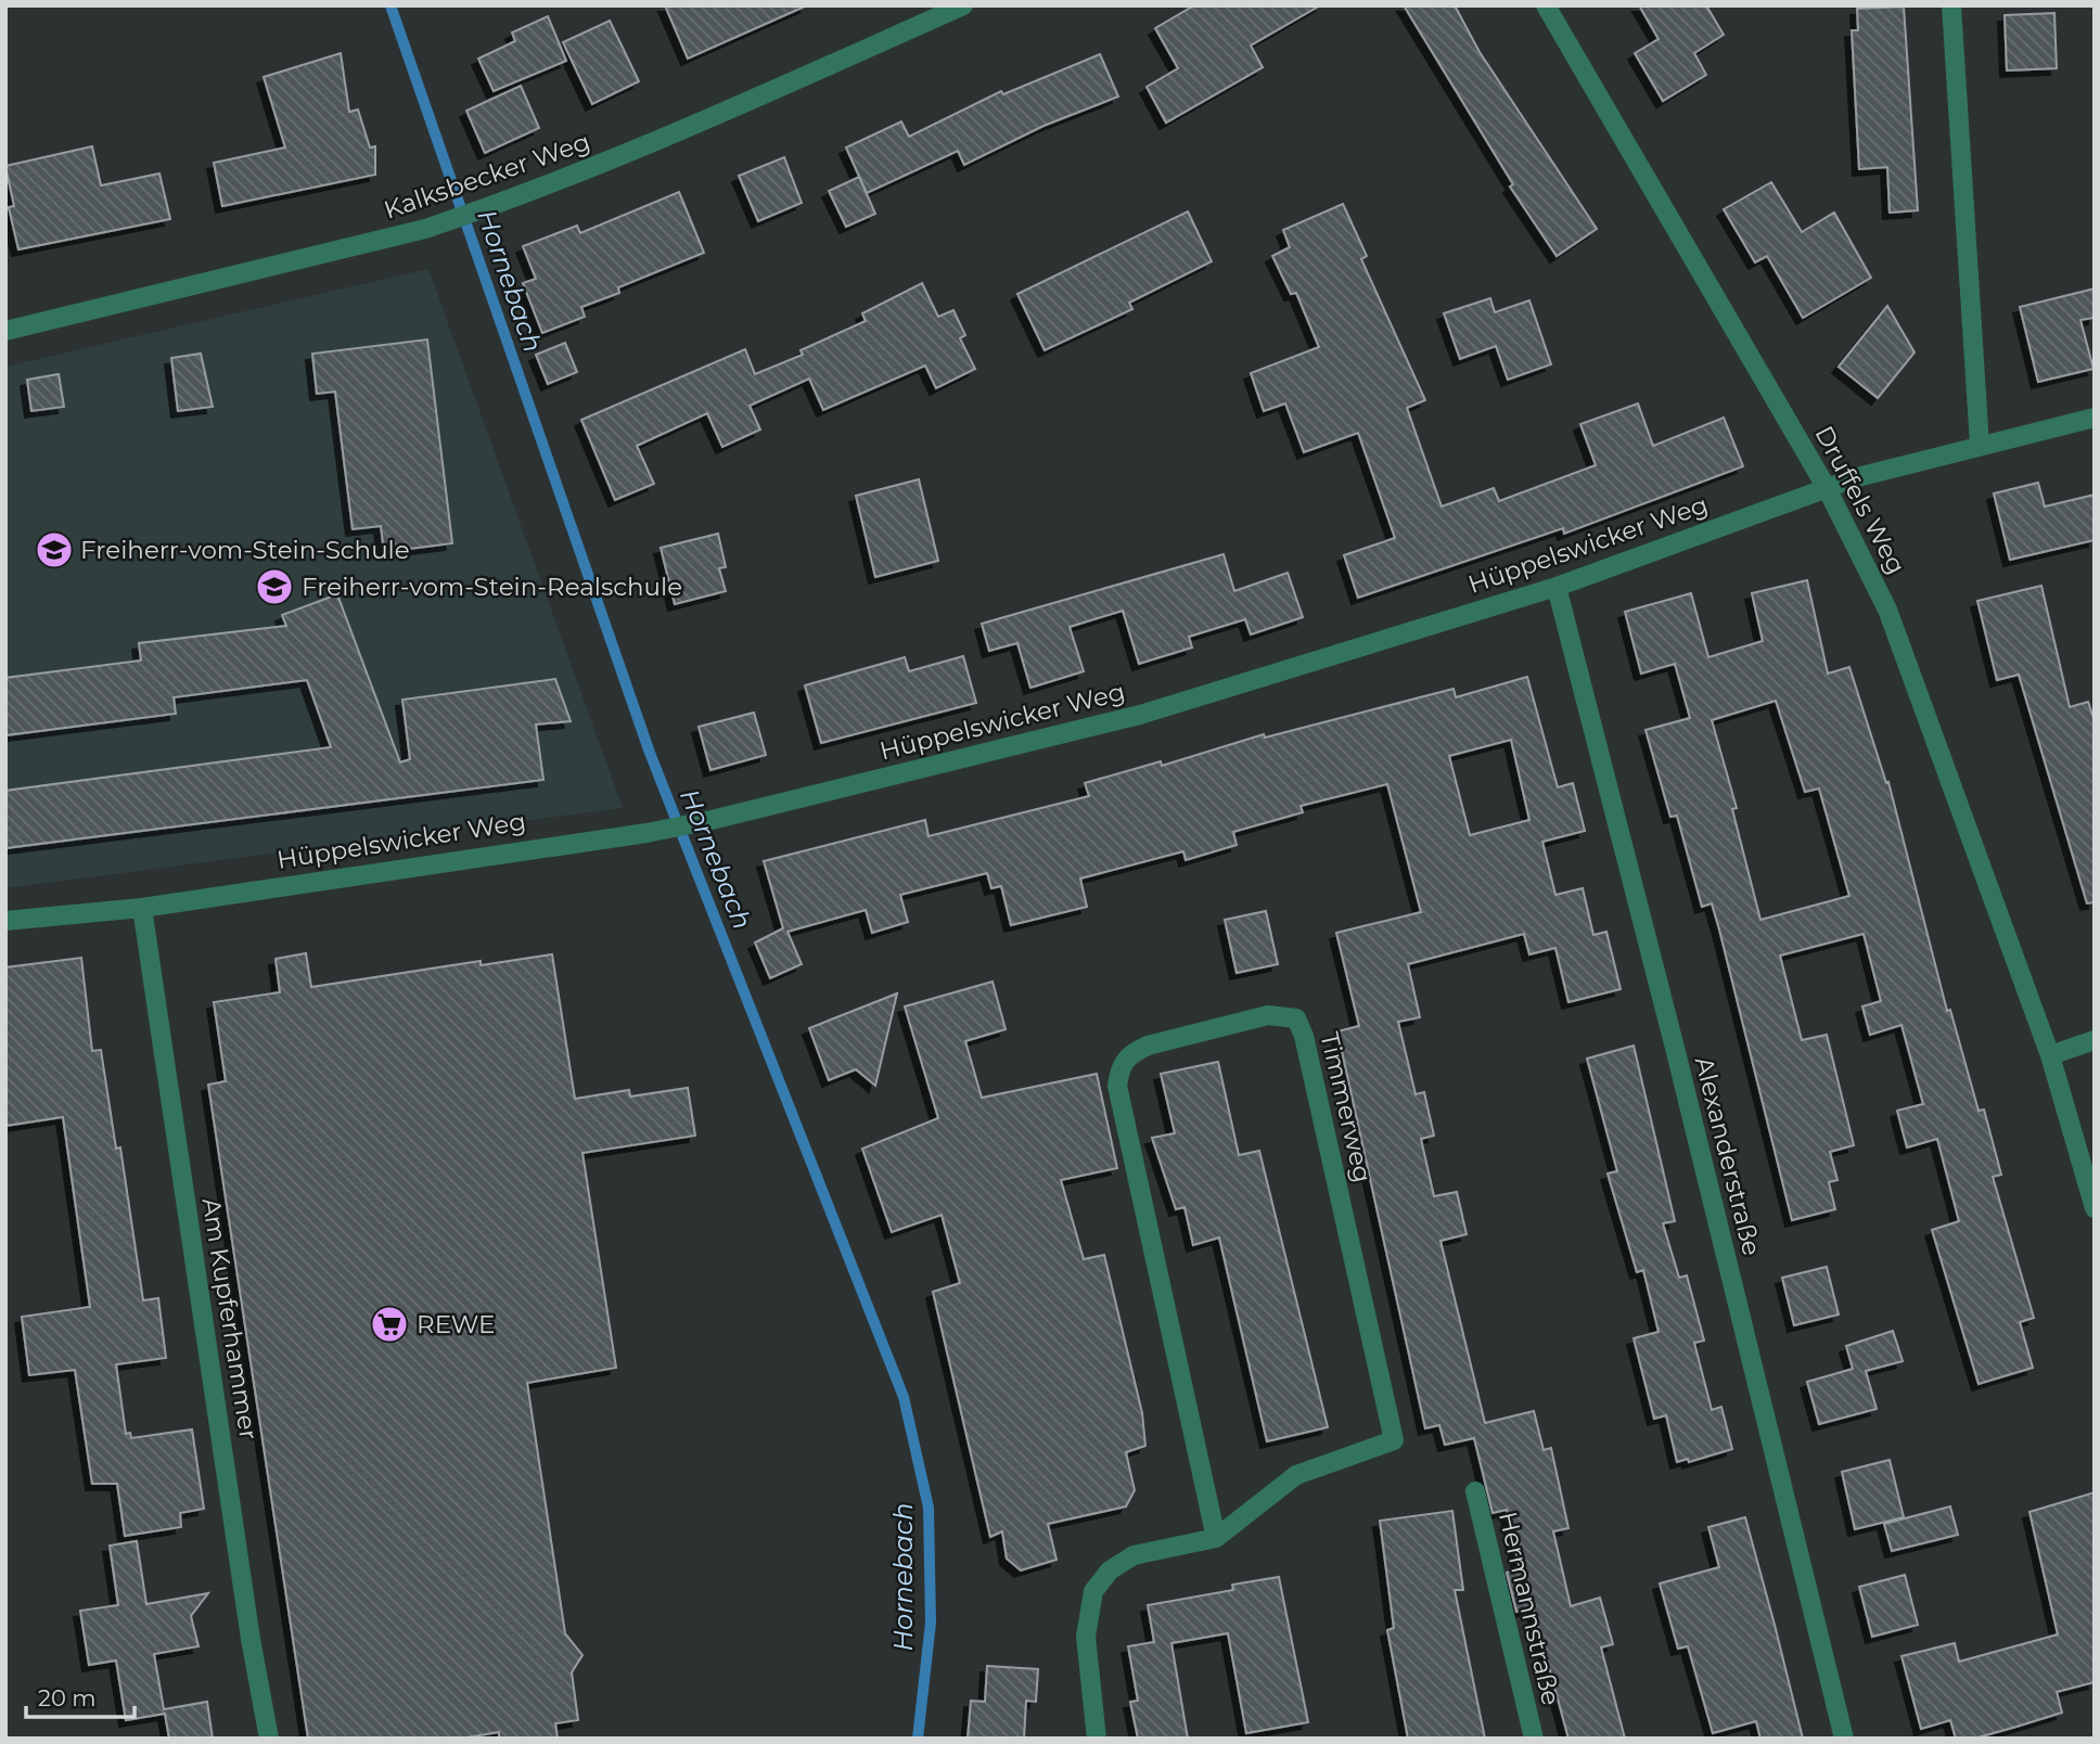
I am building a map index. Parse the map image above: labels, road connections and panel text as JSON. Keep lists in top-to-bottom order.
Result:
{
  "streets": {
    "street": [
      "Kalksbecker Weg",
      "Druffels Weg",
      "Hüppelswicker Weg",
      "Timmerweg",
      "Alexanderstraße",
      "Am Kupferhammer",
      "Hermannstraße"
    ]
  },
  "crossings": [
    ["Druffels Weg", "Hüppelswicker Weg"],
    ["Hüppelswicker Weg", "Alexanderstraße"],
    ["Hüppelswicker Weg", "Am Kupferhammer"]
  ],
  "water": ["Hornebach"],
  "places": {
    "school or university": ["Freiherr-vom-Stein-Schule", "Freiherr-vom-Stein-Realschule"],
    "supermarket": ["REWE"]
  },
  "scale_bar": "20 m"
}
